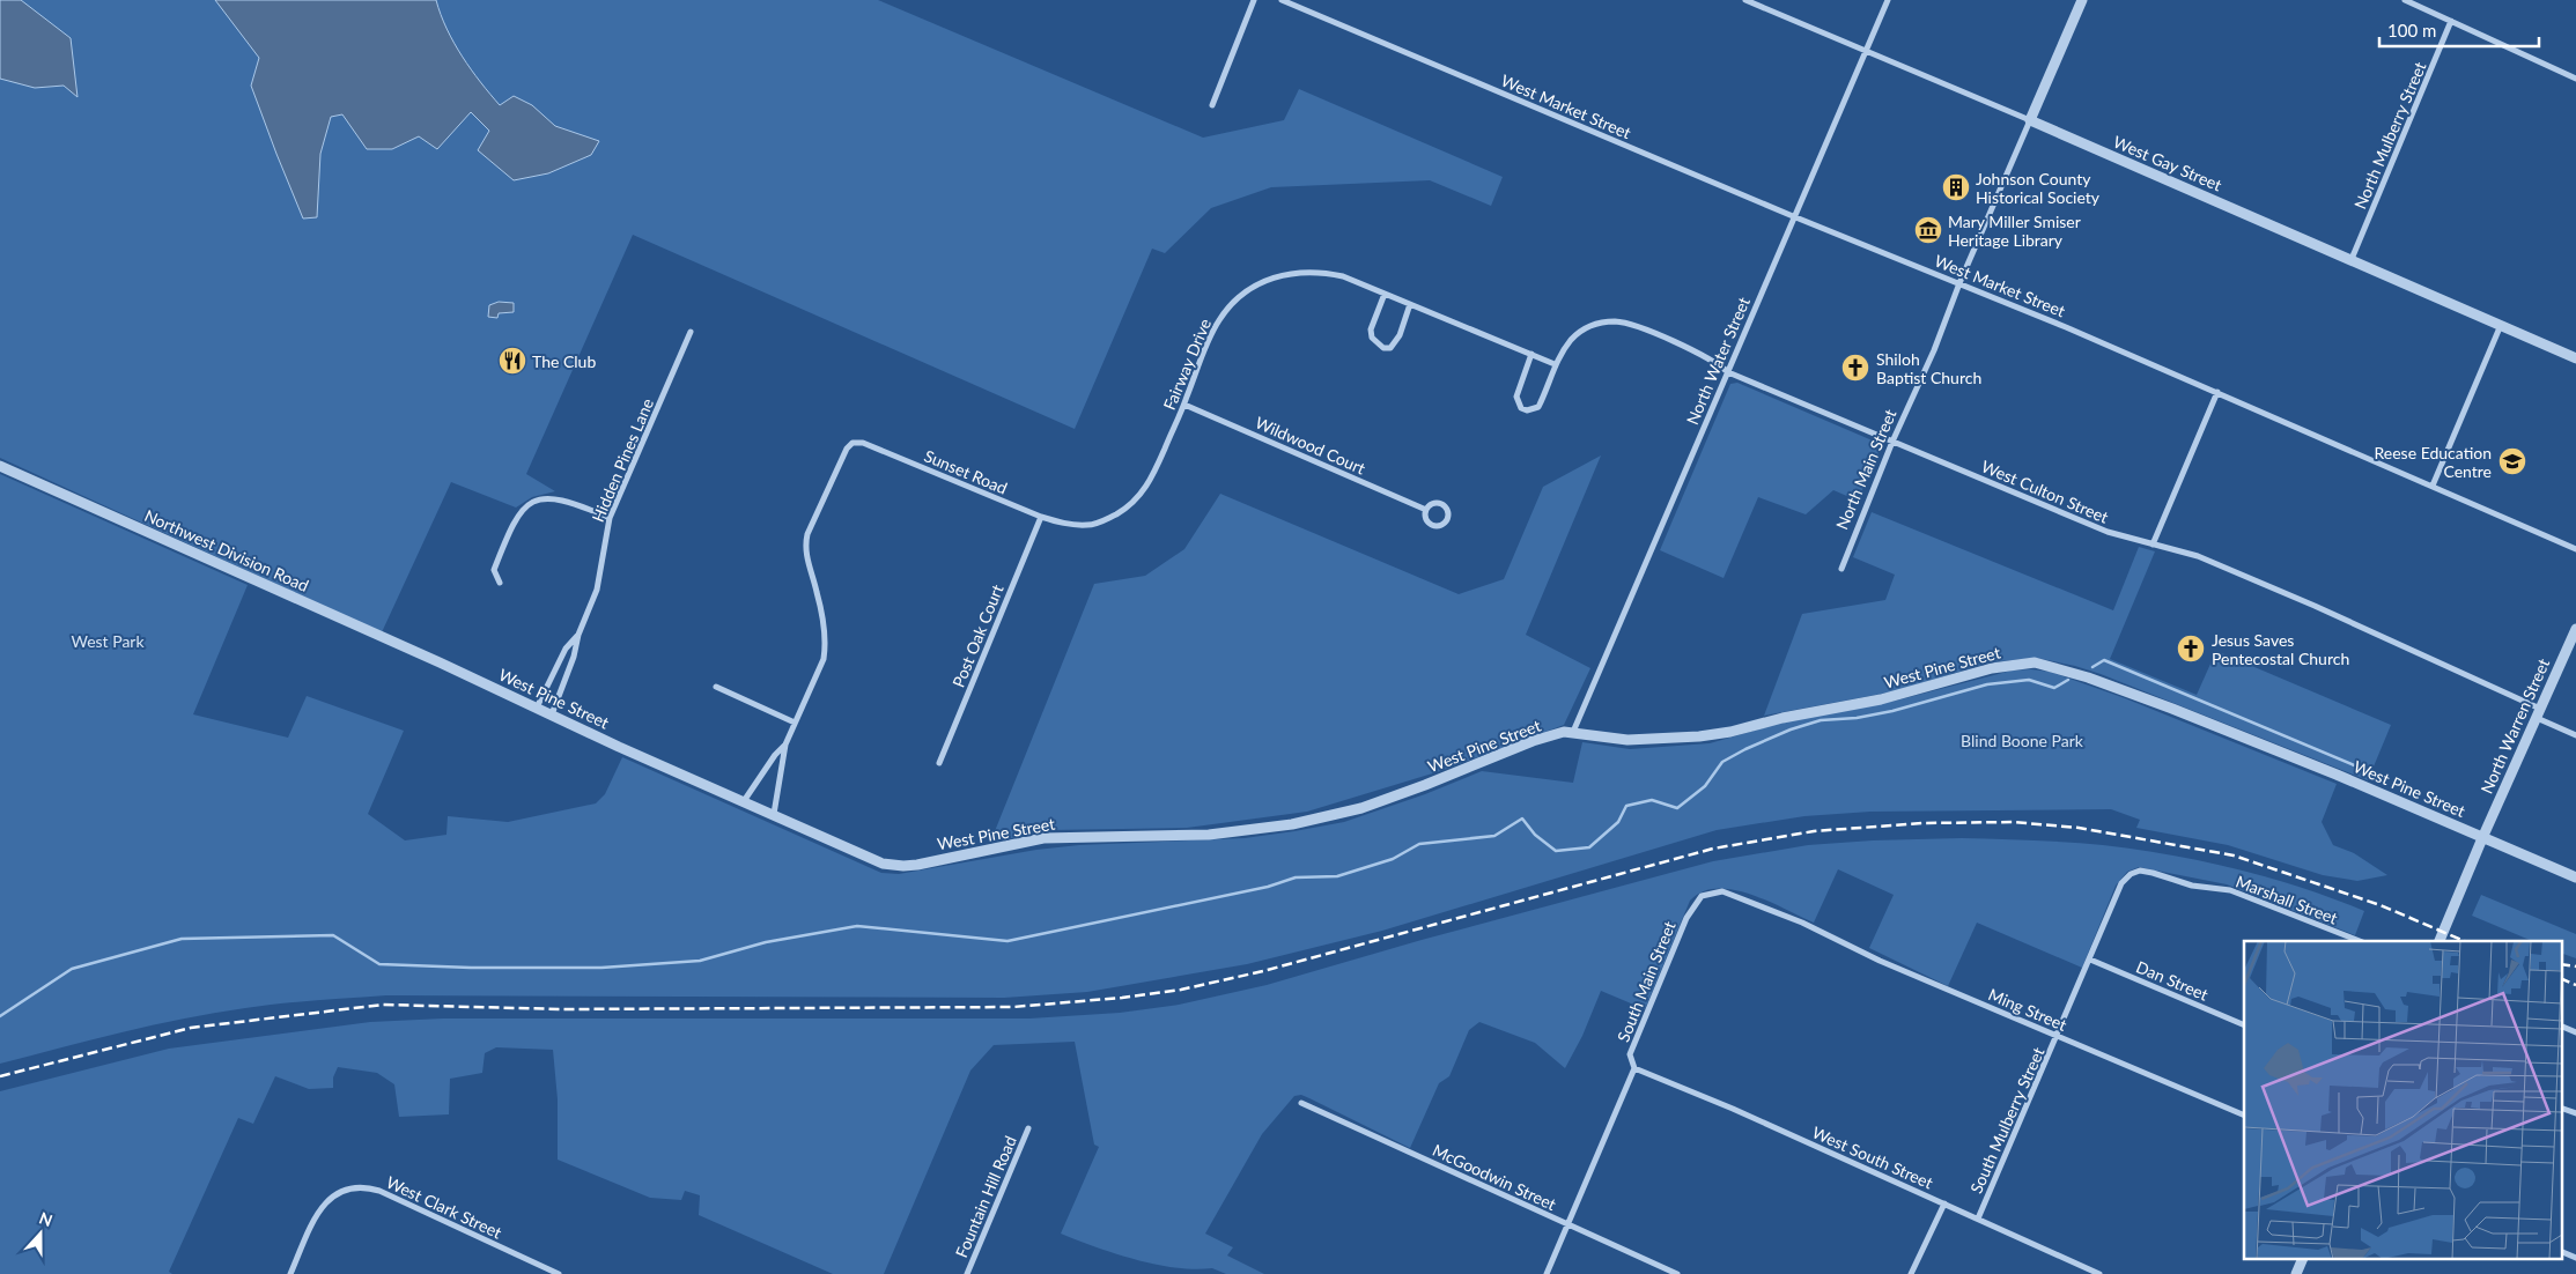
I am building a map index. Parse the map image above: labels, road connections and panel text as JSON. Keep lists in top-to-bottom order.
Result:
{
  "streets": {
    "street": [
      "West Market Street",
      "North Mulberry Street",
      "West Gay Street",
      "North Water Street",
      "Fairway Drive",
      "Wildwood Court",
      "Hidden Pines Lane",
      "North Main Street",
      "Sunset Road",
      "West Culton Street",
      "Northwest Division Road",
      "Post Oak Court",
      "West Pine Street",
      "North Warren Street",
      "Marshall Street",
      "Dan Street",
      "South Main Street",
      "Ming Street",
      "South Mulberry Street",
      "West South Street",
      "McGoodwin Street",
      "Fountain Hill Road",
      "West Clark Street"
    ]
  },
  "crossings": [
    ["West Market Street", "North Water Street"],
    ["West Market Street", "North Main Street"],
    ["North Mulberry Street", "West Gay Street"],
    ["West Gay Street", "North Water Street"],
    ["West Gay Street", "North Main Street"],
    ["North Water Street", "West Culton Street"],
    ["North Water Street", "West Pine Street"],
    ["Fairway Drive", "Wildwood Court"],
    ["Fairway Drive", "Sunset Road"],
    ["Fairway Drive", "West Culton Street"],
    ["Fairway Drive", "Post Oak Court"],
    ["Hidden Pines Lane", "West Pine Street"],
    ["North Main Street", "West Culton Street"],
    ["Sunset Road", "Post Oak Court"],
    ["West Culton Street", "North Warren Street"],
    ["Northwest Division Road", "West Pine Street"],
    ["West Pine Street", "North Warren Street"],
    ["Marshall Street", "South Mulberry Street"],
    ["Dan Street", "South Mulberry Street"],
    ["South Main Street", "Ming Street"],
    ["South Main Street", "West South Street"],
    ["South Main Street", "McGoodwin Street"],
    ["Ming Street", "South Mulberry Street"],
    ["South Mulberry Street", "West South Street"]
  ],
  "parks": ["West Park", "Blind Boone Park"],
  "places": {
    "building": ["Johnson County Historical Society"],
    "museum": ["Mary Miller Smiser Heritage Library"],
    "restaurant": ["The Club"],
    "church": ["Shiloh Baptist Church", "Jesus Saves Pentecostal Church"],
    "school or university": ["Reese Education Centre"]
  },
  "scale_bar": "100 m",
  "north": "top"
}
